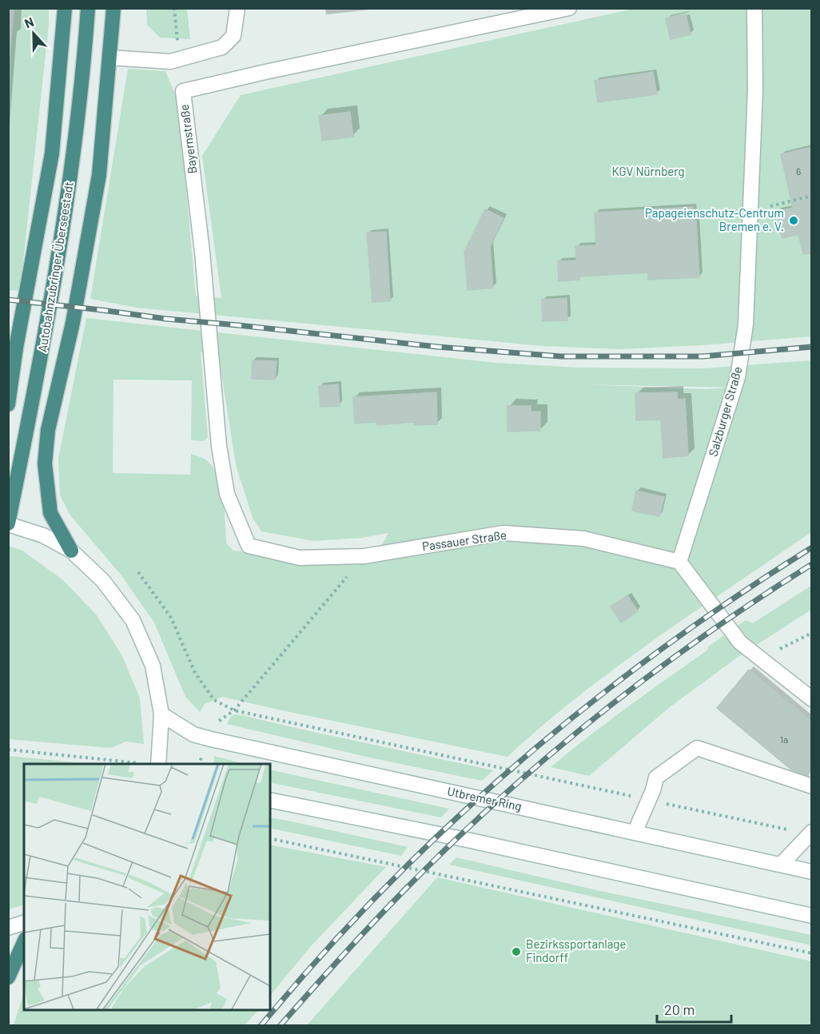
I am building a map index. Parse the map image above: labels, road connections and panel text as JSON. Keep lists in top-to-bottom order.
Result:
{
  "streets": {
    "highway": ["Autobahnzubringer Überseestadt"],
    "street": [
      "Bayernstraße",
      "Salzburger Straße",
      "Passauer Straße",
      "Utbremer Ring"
    ]
  },
  "crossings": [
    ["Bayernstraße", "Passauer Straße"],
    ["Salzburger Straße", "Passauer Straße"]
  ],
  "parks": ["KGV Nürnberg"],
  "places": ["Papageienschutz-Centrum Bremen e. V.", "Bezirkssportanlage Findorff"],
  "house_numbers": ["6", "1a"],
  "scale_bar": "20 m",
  "north": "top"
}
